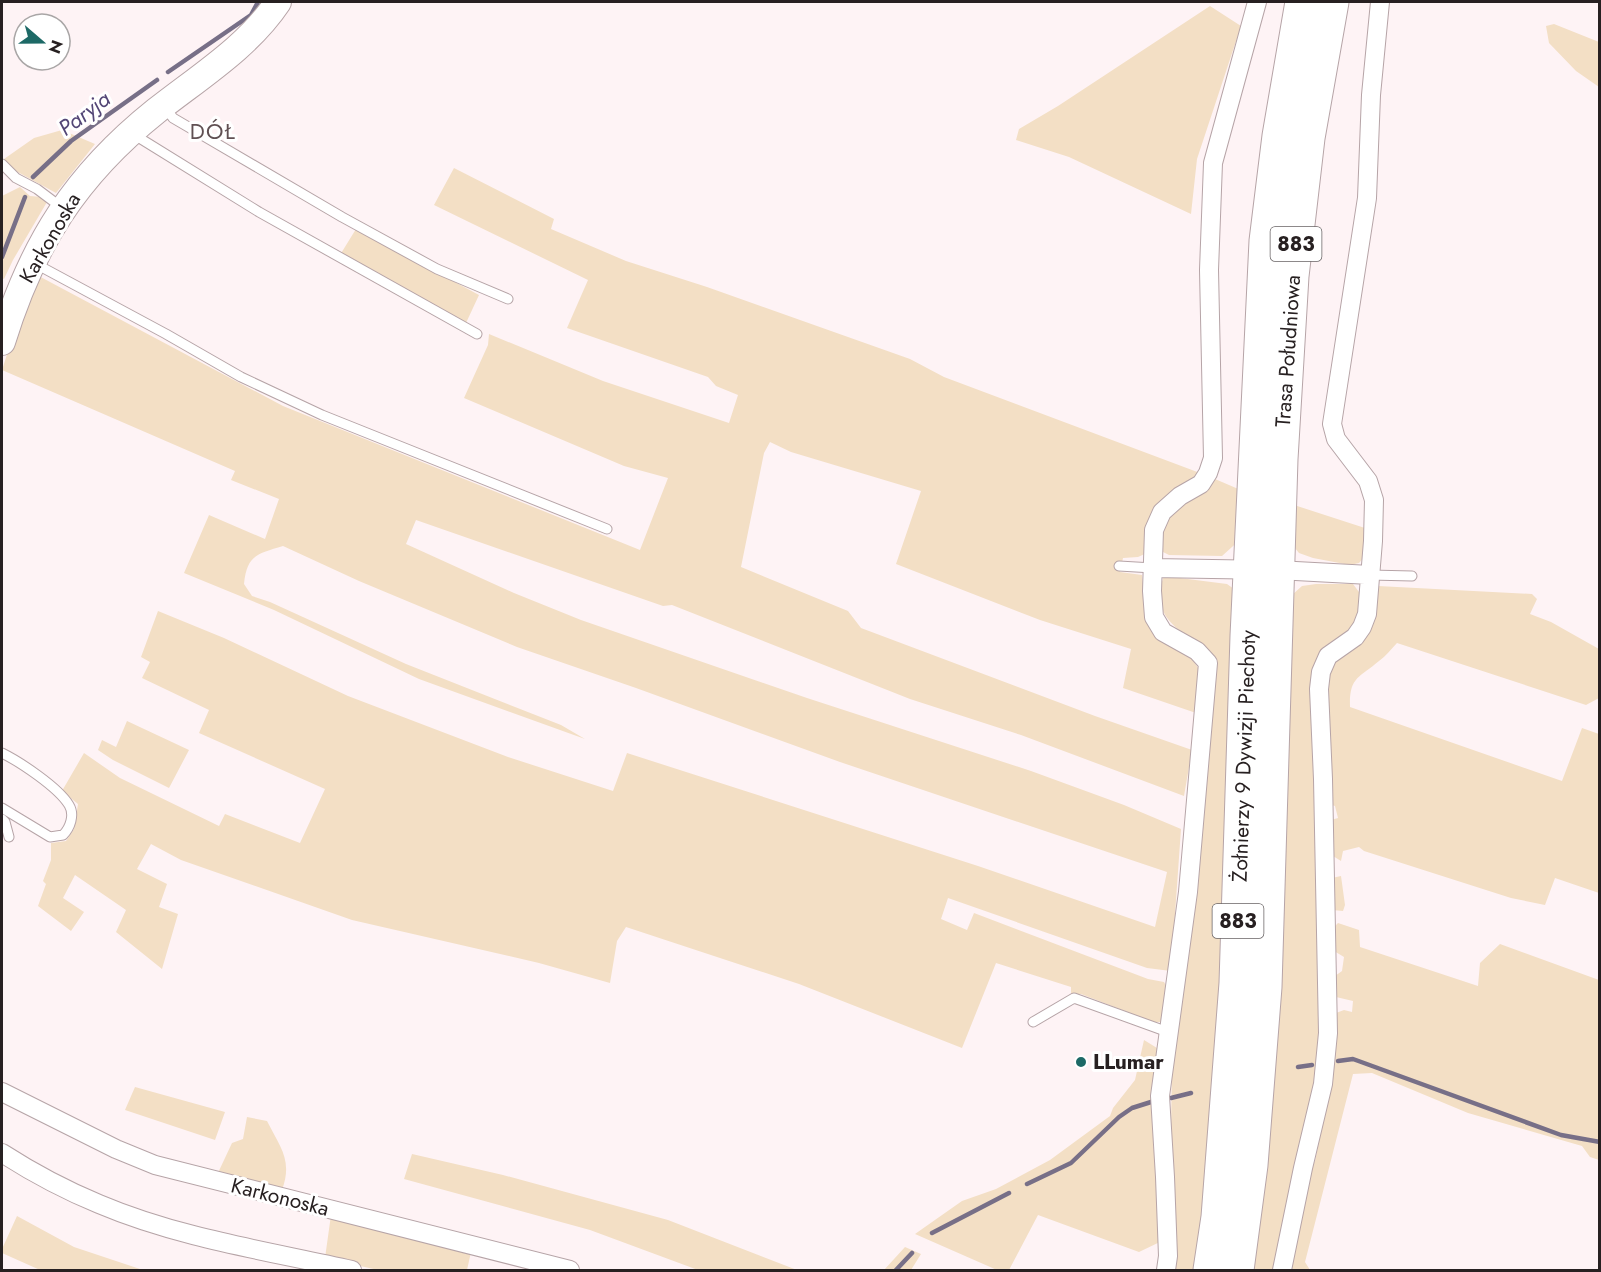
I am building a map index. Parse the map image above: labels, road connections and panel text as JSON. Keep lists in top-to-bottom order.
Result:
{
  "streets": {
    "highway": ["883", "Trasa Południowa", "Żołnierzy 9 Dywizji Piechoty"],
    "street": ["Karkonoska"]
  },
  "crossings": [
    ["Trasa Południowa", "Żołnierzy 9 Dywizji Piechoty"]
  ],
  "districts": ["DÓŁ"],
  "water": ["Paryja"],
  "places": ["LLumar"],
  "north": "right"
}
